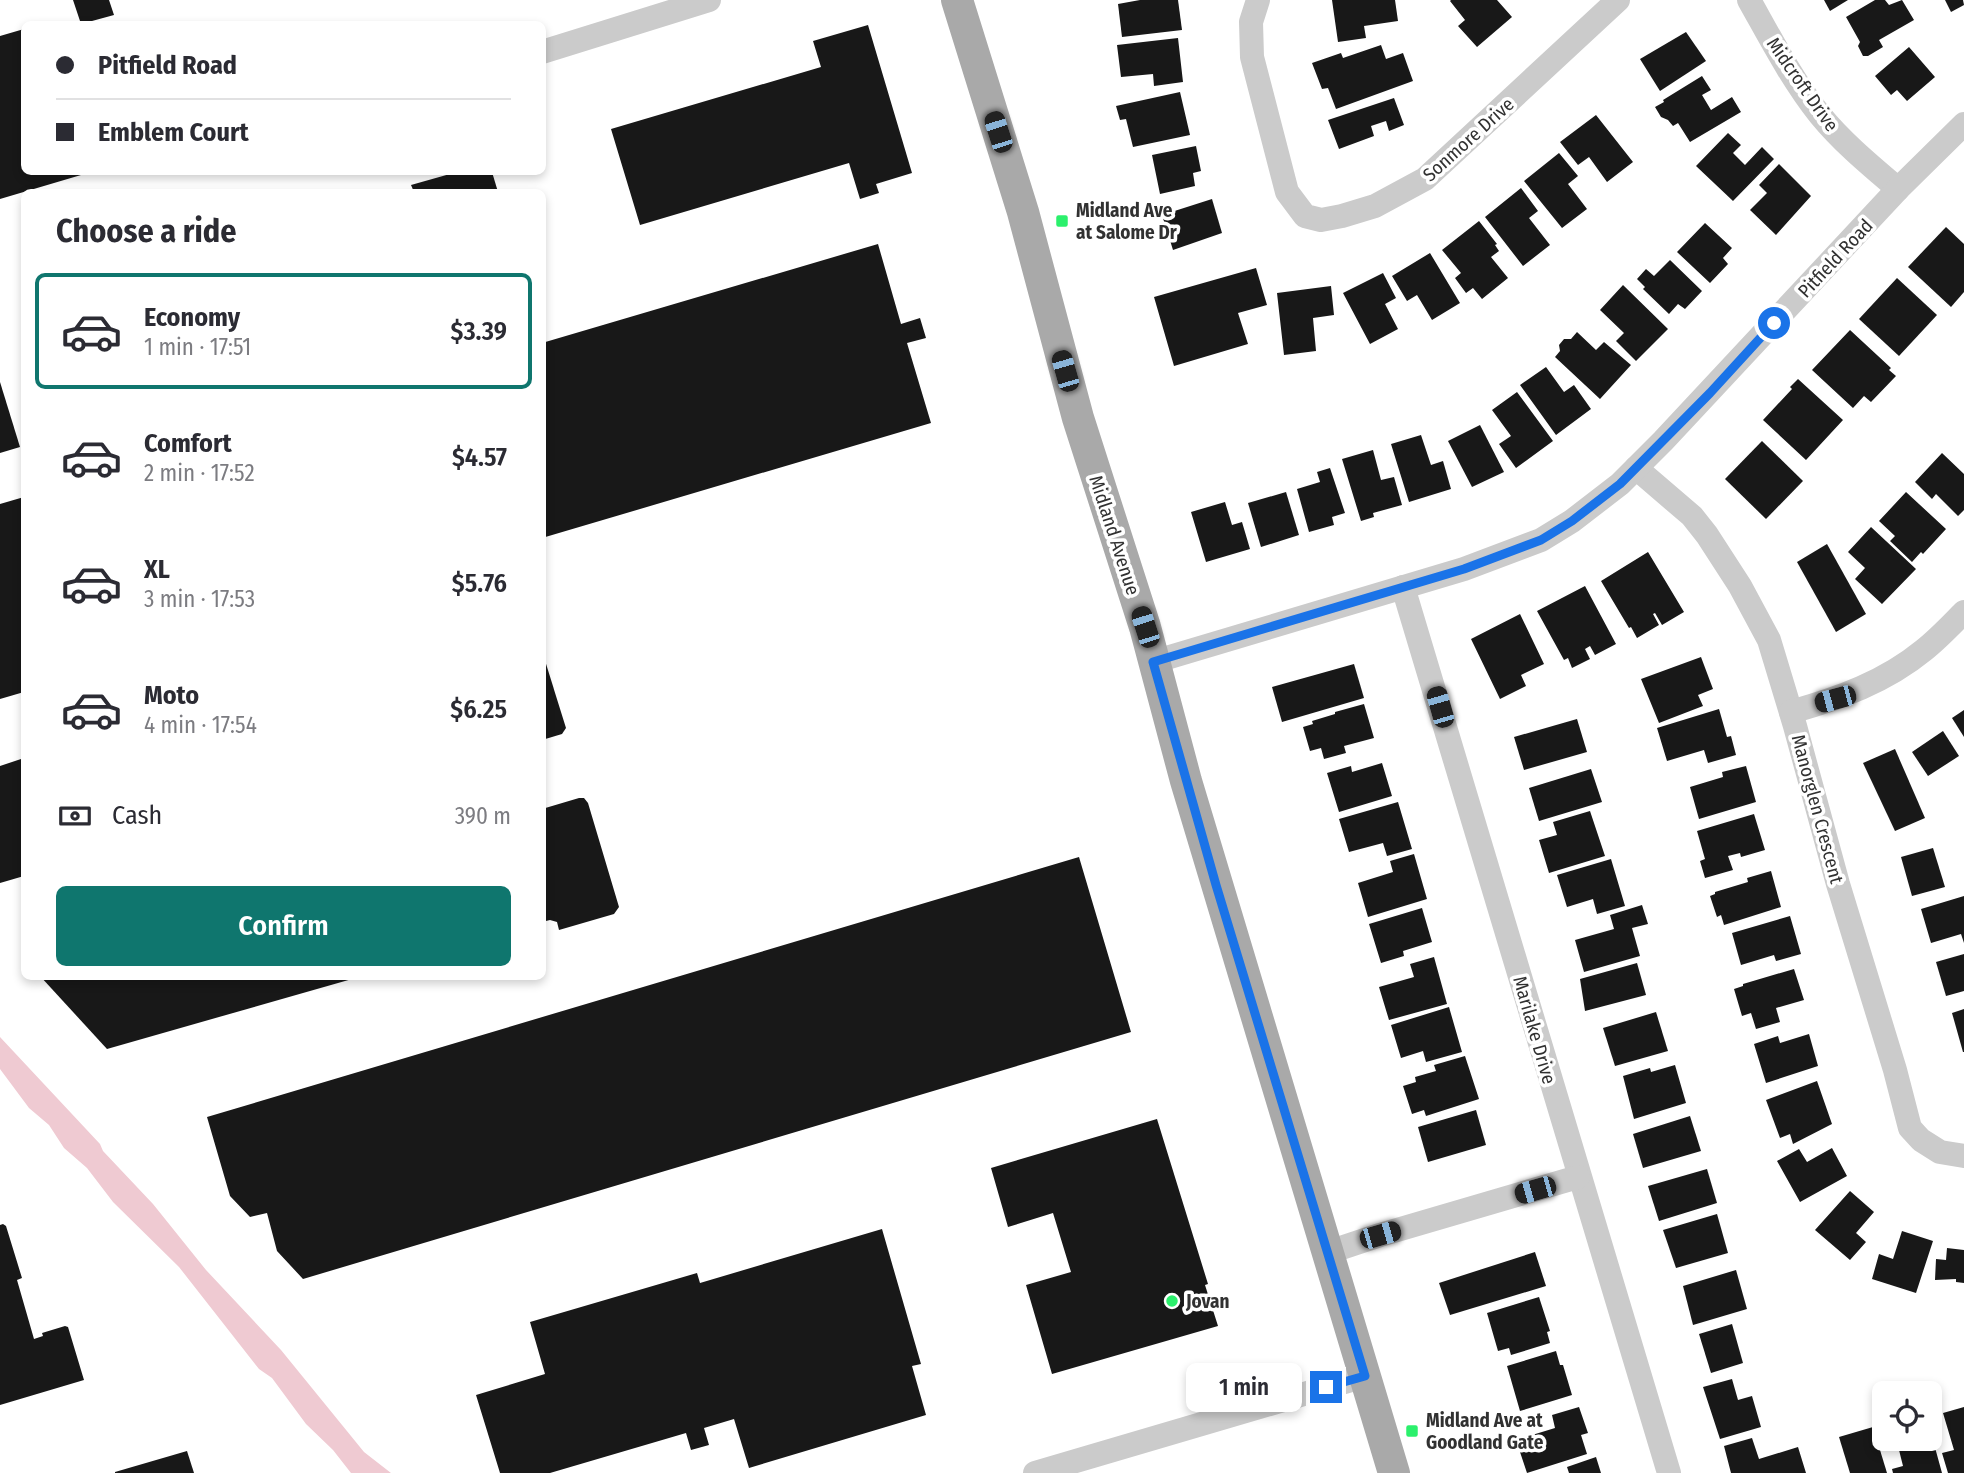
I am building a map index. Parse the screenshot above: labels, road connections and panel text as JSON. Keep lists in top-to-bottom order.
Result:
{
  "streets": {
    "main road": ["Midland Avenue"],
    "street": [
      "Midcroft Drive",
      "Sonmore Drive",
      "Pitfield Road",
      "Manorglen Crescent",
      "Marilake Drive"
    ]
  },
  "crossings": [
    ["Midcroft Drive", "Pitfield Road"],
    ["Pitfield Road", "Midland Avenue"],
    ["Pitfield Road", "Manorglen Crescent"],
    ["Pitfield Road", "Marilake Drive"]
  ],
  "places": {
    "transit": ["Midland Ave at Salome Dr", "Midland Ave at Goodland Gate"],
    "other": ["Jovan"]
  },
  "page": {
    "banner": ["Pitfield Road", "Emblem Court"],
    "heading": "Choose a ride",
    "list": [
      {
        "name": "Economy",
        "note": "1 min · 17:51",
        "value": "$3.39"
      },
      {
        "name": "Comfort",
        "note": "2 min · 17:52",
        "value": "$4.57"
      },
      {
        "name": "XL",
        "note": "3 min · 17:53",
        "value": "$5.76"
      },
      {
        "name": "Moto",
        "note": "4 min · 17:54",
        "value": "$6.25"
      }
    ],
    "pay": ["Cash", "390 m"],
    "buttons": "Confirm",
    "bubble": "1 min"
  }
}
